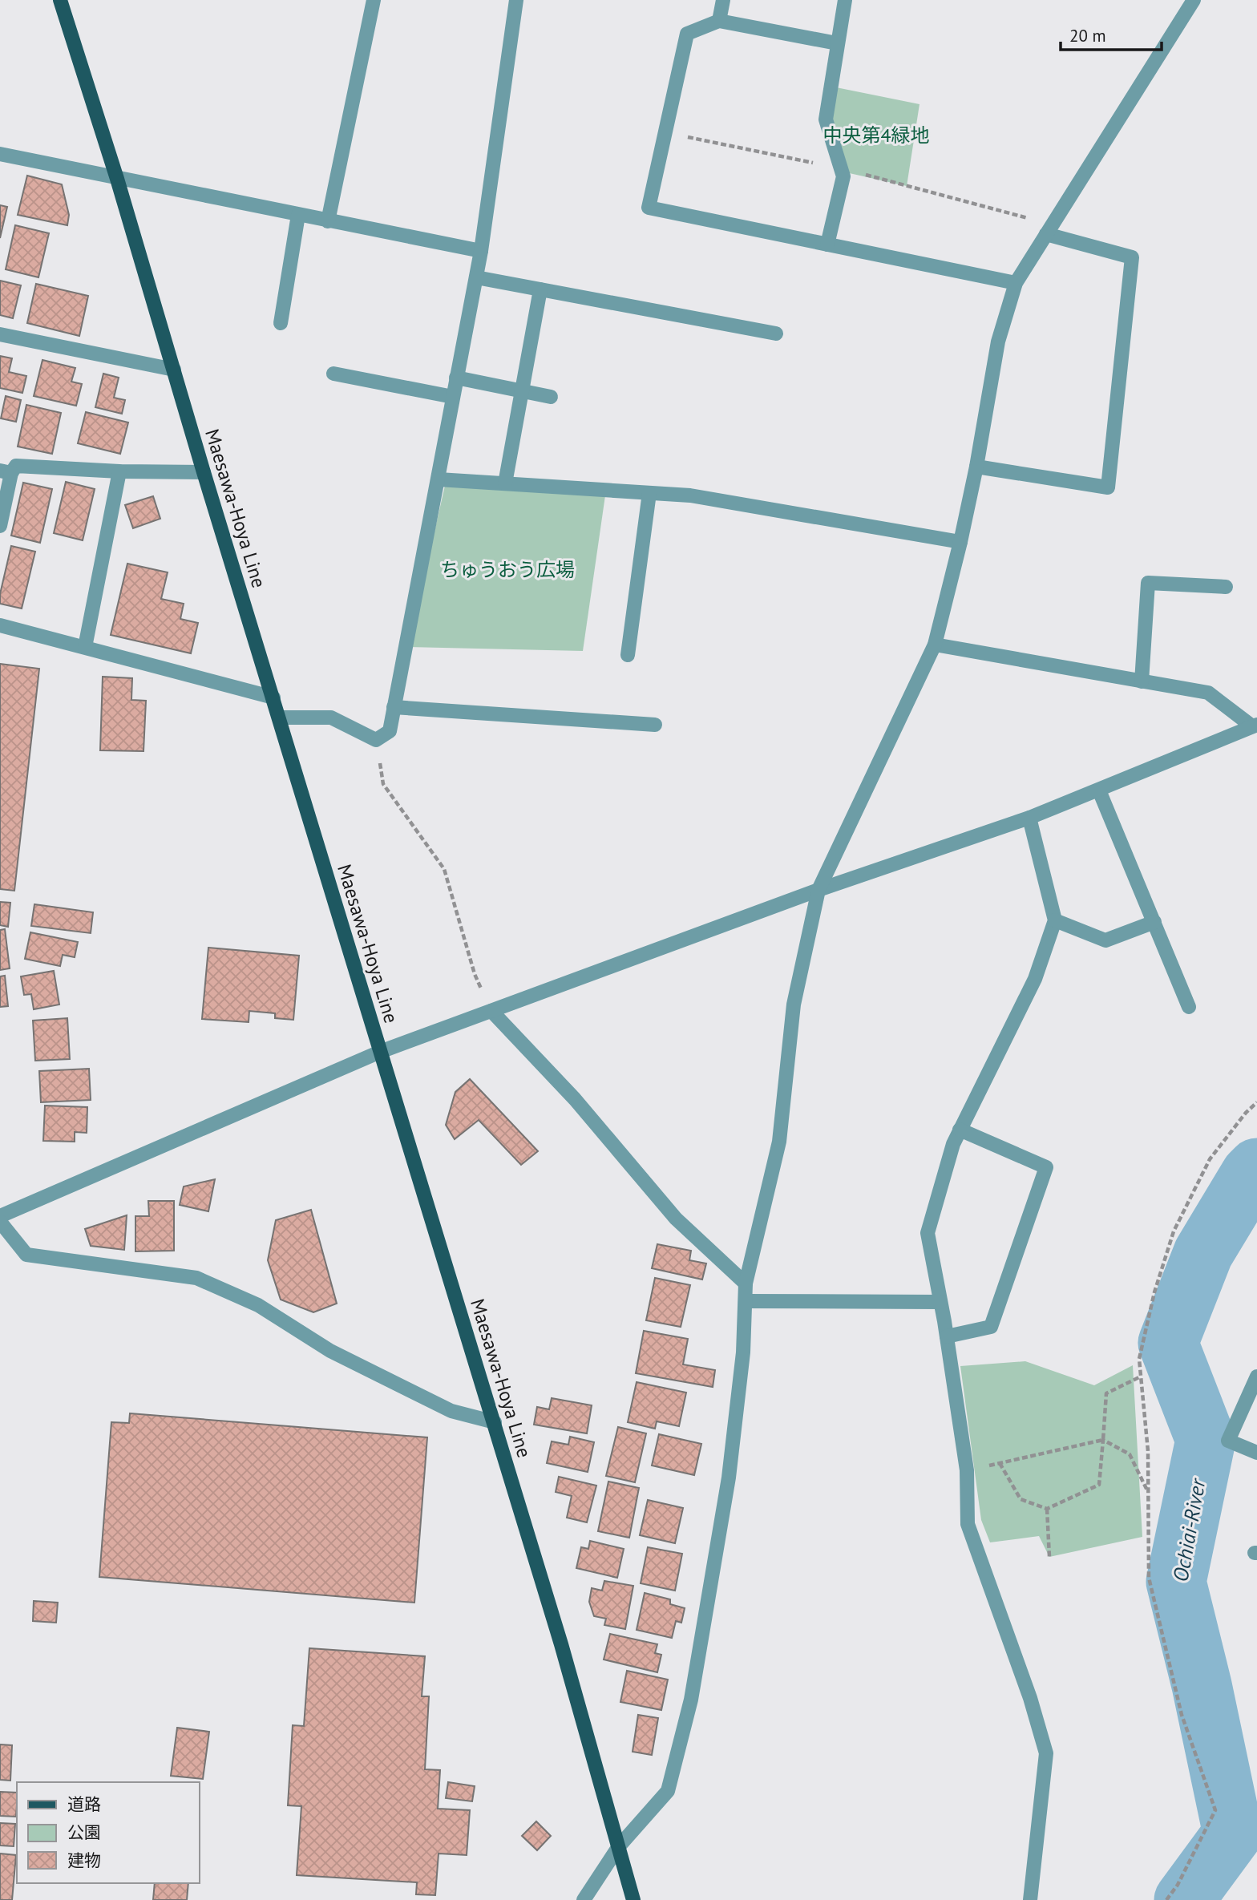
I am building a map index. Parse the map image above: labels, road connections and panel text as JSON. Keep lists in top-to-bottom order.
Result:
{
  "streets": {
    "main road": ["Maesawa-Hoya Line"]
  },
  "water": ["Ochiai-River"],
  "parks": ["中央第4緑地", "ちゅうおう広場"],
  "legend": ["道路", "公園", "建物"],
  "scale_bar": "20 m"
}
